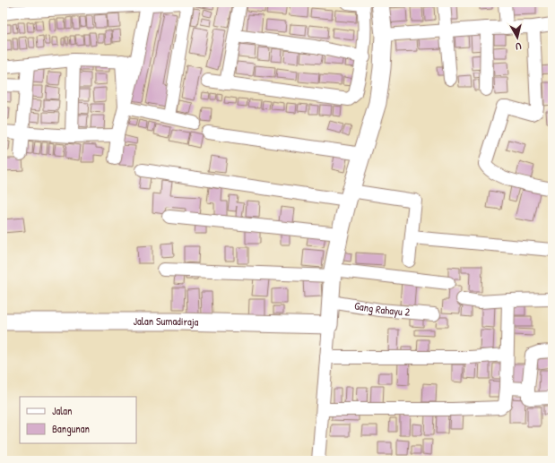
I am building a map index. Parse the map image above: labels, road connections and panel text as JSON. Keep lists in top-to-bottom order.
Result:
{
  "streets": {
    "street": ["Gang Rahayu 2", "Jalan Sumadiraja"]
  },
  "legend": ["Jalan", "Bangunan"],
  "north": "bottom"
}
